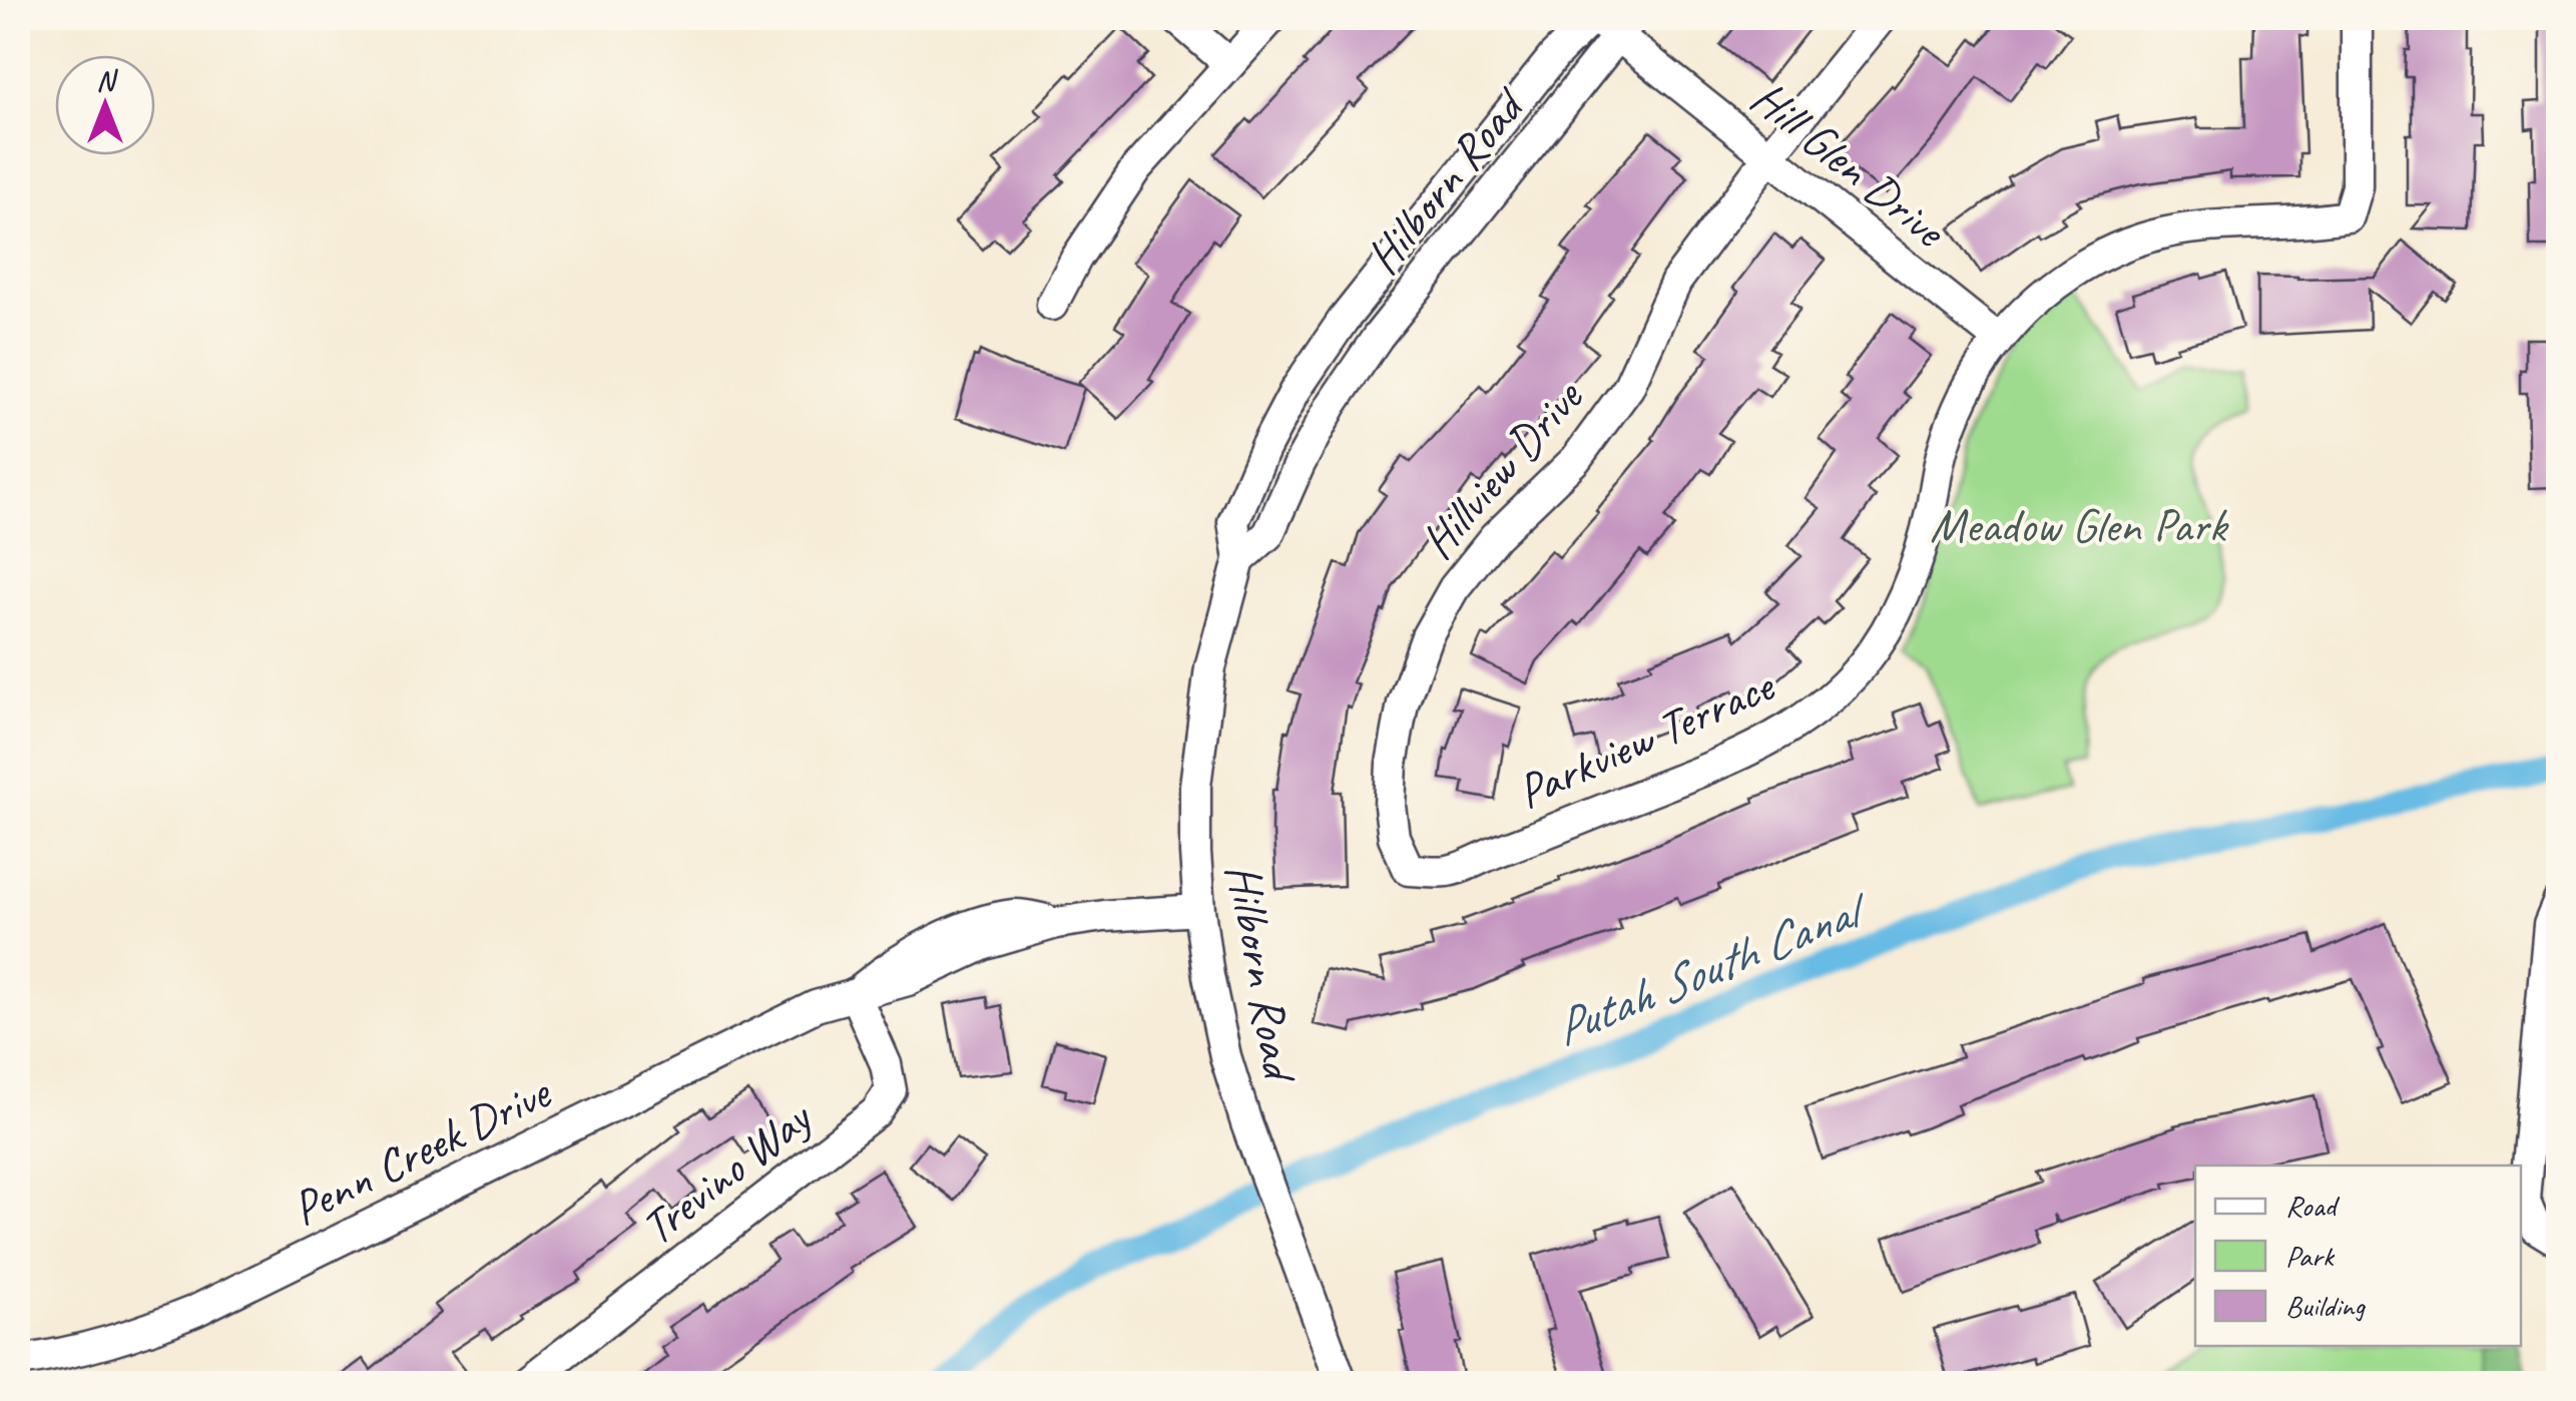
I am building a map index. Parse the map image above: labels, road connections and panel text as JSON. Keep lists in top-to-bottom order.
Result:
{
  "streets": {
    "street": [
      "Hill Glen Drive",
      "Hilborn Road",
      "Hillview Drive",
      "Parkview Terrace",
      "Penn Creek Drive",
      "Trevino Way"
    ]
  },
  "crossings": [
    ["Hill Glen Drive", "Hilborn Road"],
    ["Hill Glen Drive", "Hillview Drive"],
    ["Hill Glen Drive", "Parkview Terrace"],
    ["Hilborn Road", "Penn Creek Drive"],
    ["Hillview Drive", "Parkview Terrace"],
    ["Penn Creek Drive", "Trevino Way"]
  ],
  "water": ["Putah South Canal"],
  "parks": ["Meadow Glen Park"],
  "legend": ["Road", "Park", "Building"],
  "north": "top"
}
